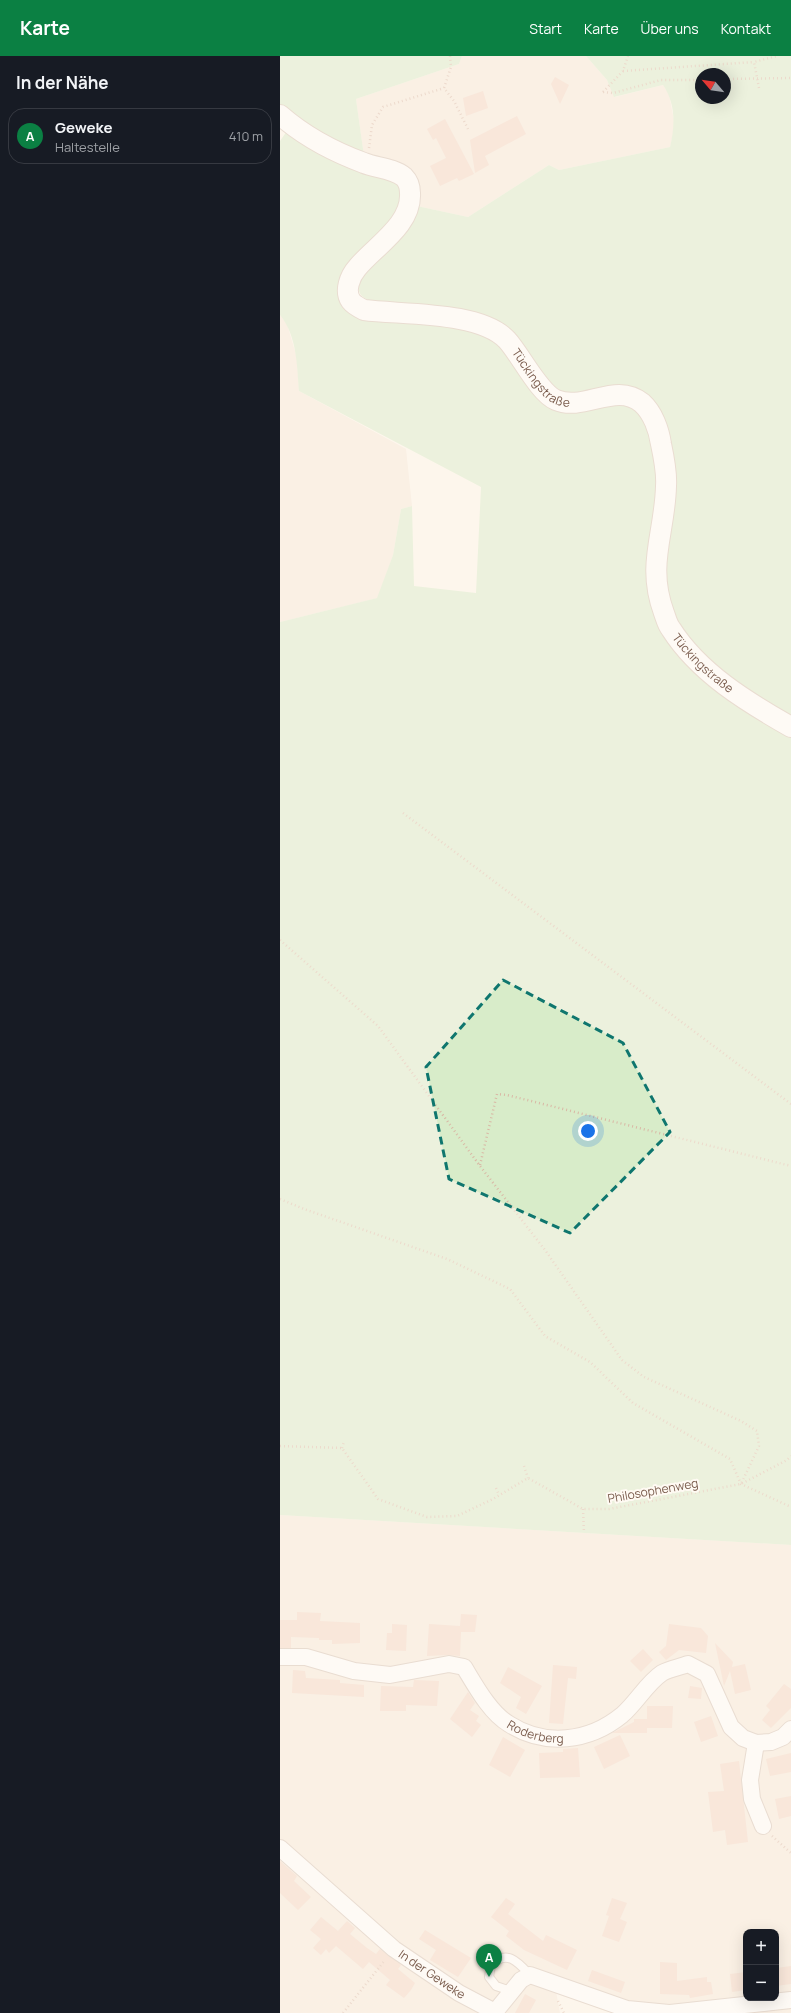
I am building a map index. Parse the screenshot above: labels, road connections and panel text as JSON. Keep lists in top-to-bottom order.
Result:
{
  "streets": {
    "street": ["Tückingstraße", "Roderberg", "In der Geweke"],
    "path": ["Philosophenweg"]
  },
  "north": "top left",
  "page": {
    "header": "Karte",
    "nav": [
      "Start",
      "Karte",
      "Über uns",
      "Kontakt"
    ],
    "heading": "In der Nähe",
    "list": [
      {
        "mark": "A",
        "name": "Geweke",
        "note": "Haltestelle",
        "value": "410 m"
      }
    ],
    "map_buttons": ["+", "−"],
    "pins": "A"
  }
}
